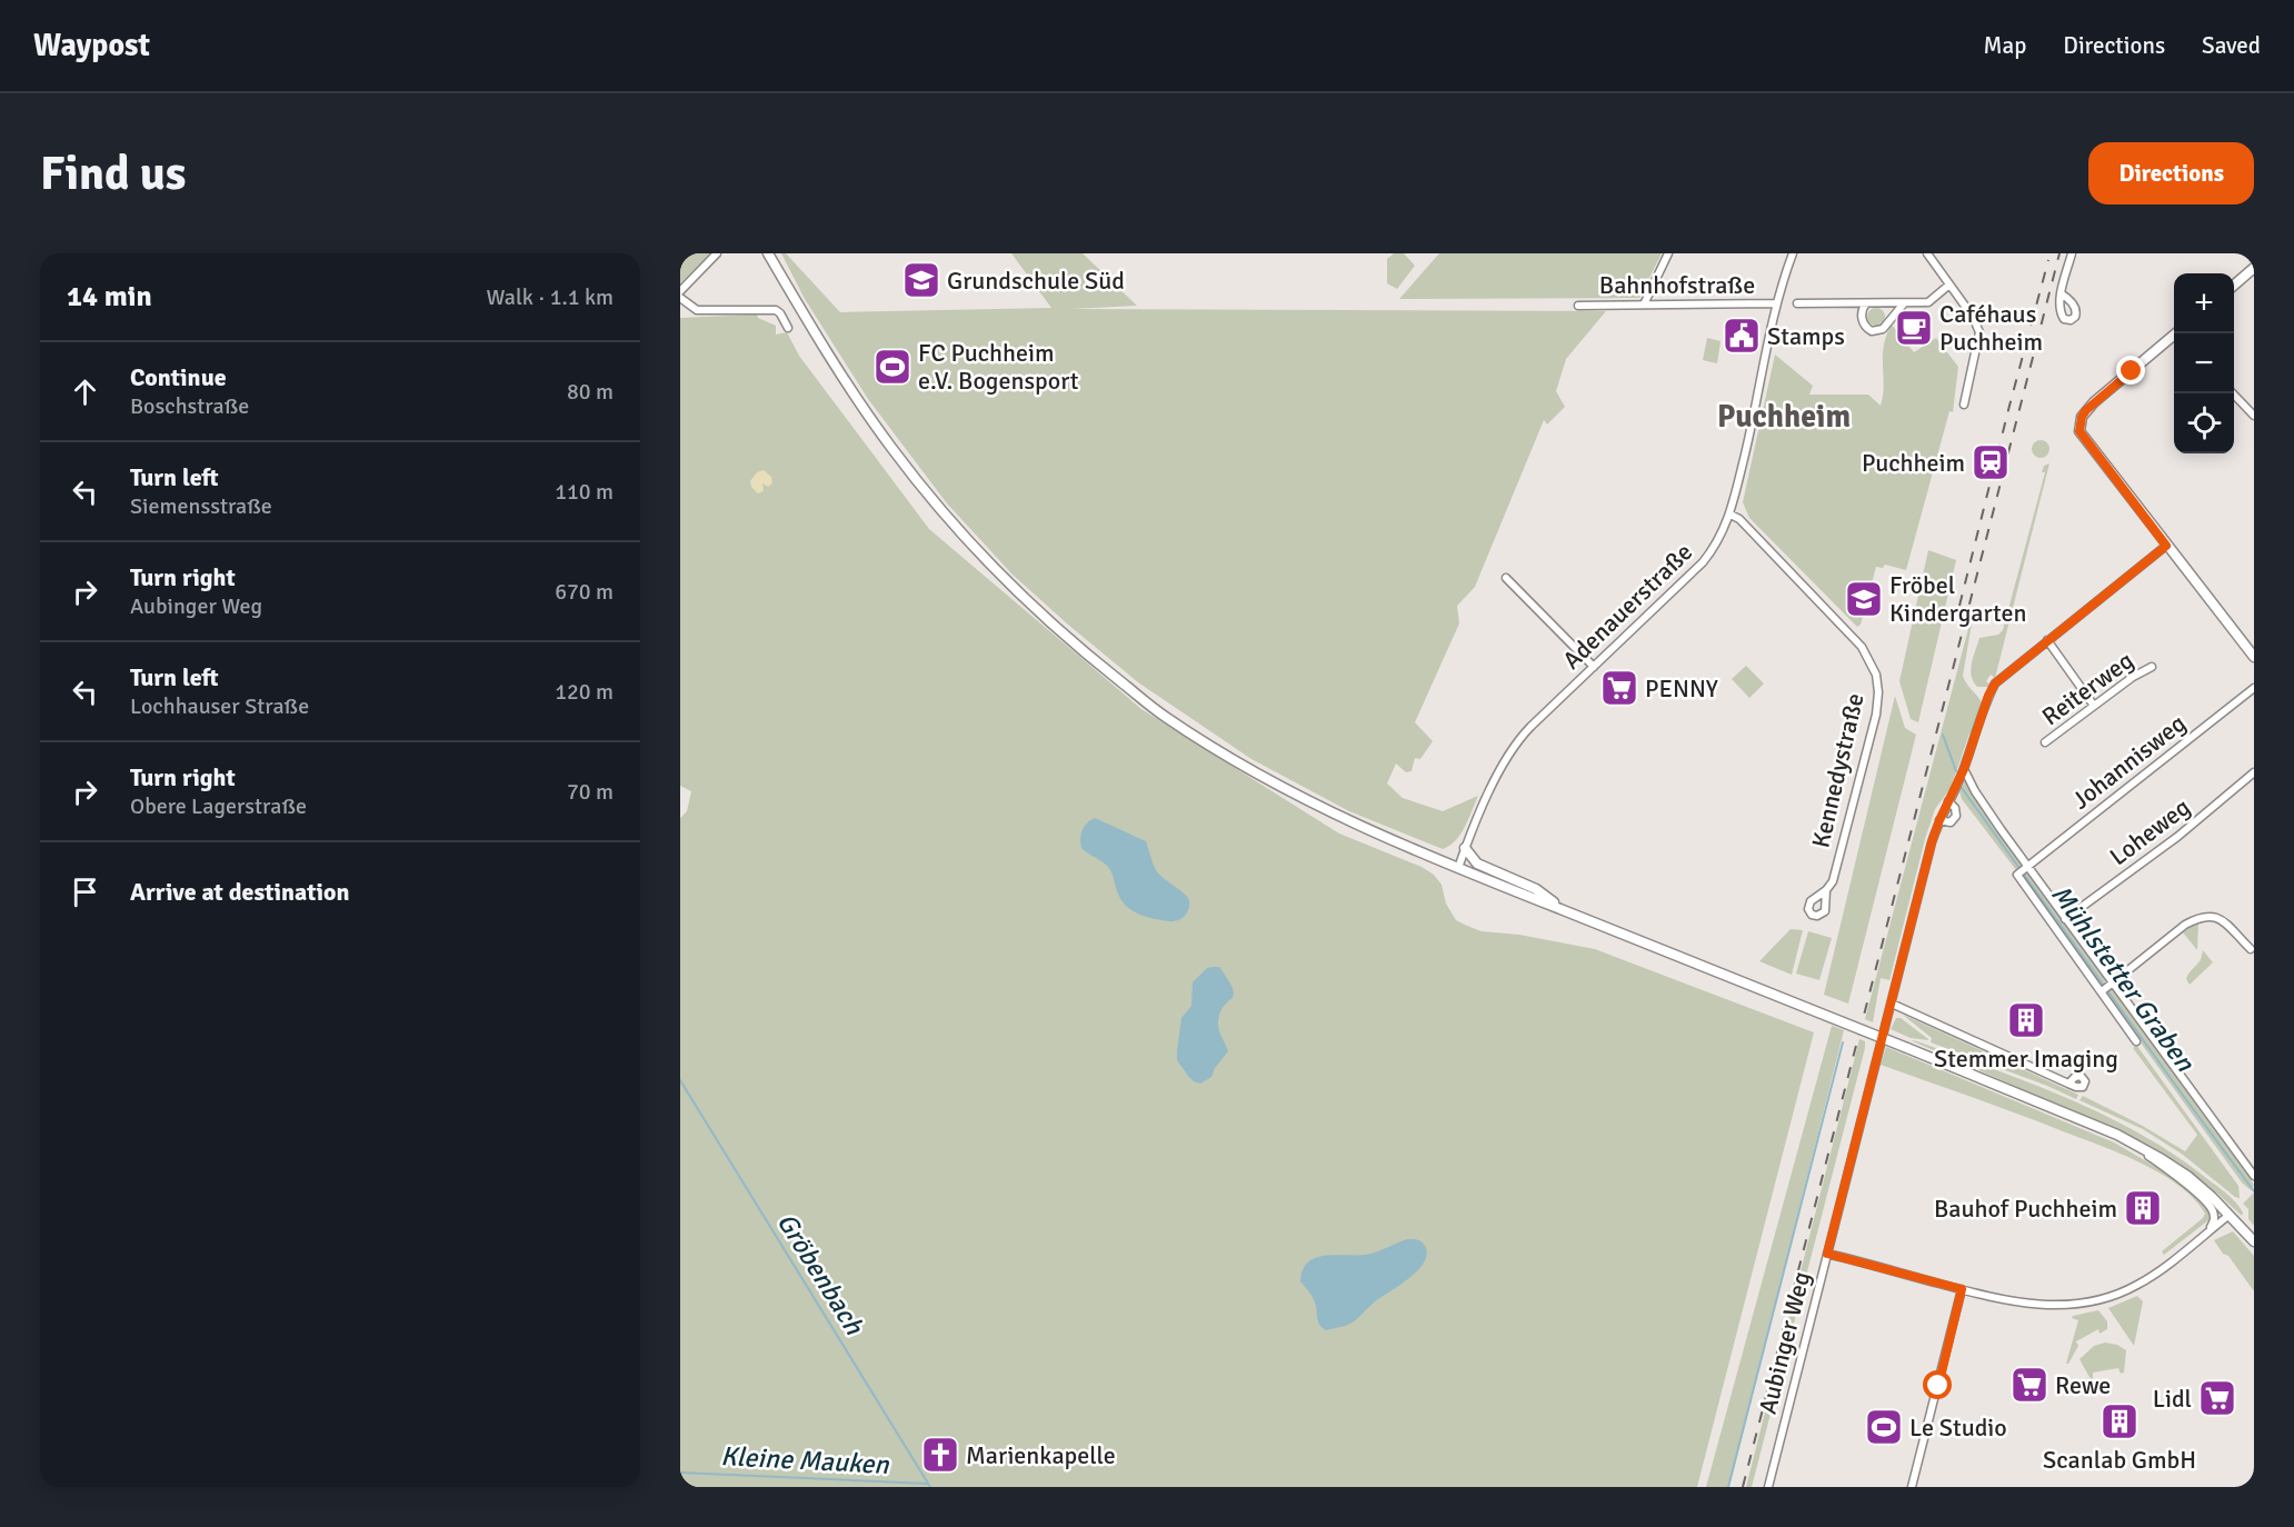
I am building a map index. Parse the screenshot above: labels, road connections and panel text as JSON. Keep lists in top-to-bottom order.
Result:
{
  "streets": {
    "street": [
      "Bahnhofstraße",
      "Adenauerstraße",
      "Reiterweg",
      "Johannisweg",
      "Kennedystraße",
      "Loheweg",
      "Aubinger Weg"
    ]
  },
  "crossings": [
    ["Bahnhofstraße", "Adenauerstraße"],
    ["Adenauerstraße", "Kennedystraße"]
  ],
  "districts": ["Puchheim"],
  "water": ["Mühlstetter Graben", "Gröbenbach", "Kleine Mauken"],
  "places": {
    "school or university": ["Grundschule Süd", "Fröbel Kindergarten"],
    "cafe": ["Caféhaus Puchheim"],
    "public building": ["Stamps"],
    "sports": ["FC Puchheim e.V. Bogensport", "Le Studio"],
    "station": ["Puchheim"],
    "supermarket": ["PENNY", "Rewe", "Lidl"],
    "building": ["Stemmer Imaging", "Bauhof Puchheim", "Scanlab GmbH"],
    "church": ["Marienkapelle"]
  },
  "page": {
    "header": "Waypost",
    "nav": ["Map", "Directions", "Saved"],
    "buttons": "Directions",
    "title": "Find us",
    "heading": ["14 min", "Walk · 1.1 km"],
    "map_buttons": ["+", "−"],
    "list": [
      ["Continue", "Boschstraße", "80 m"],
      ["Turn left", "Siemensstraße", "110 m"],
      ["Turn right", "Aubinger Weg", "670 m"],
      ["Turn left", "Lochhauser Straße", "120 m"],
      ["Turn right", "Obere Lagerstraße", "70 m"],
      "Arrive at destination"
    ]
  }
}
